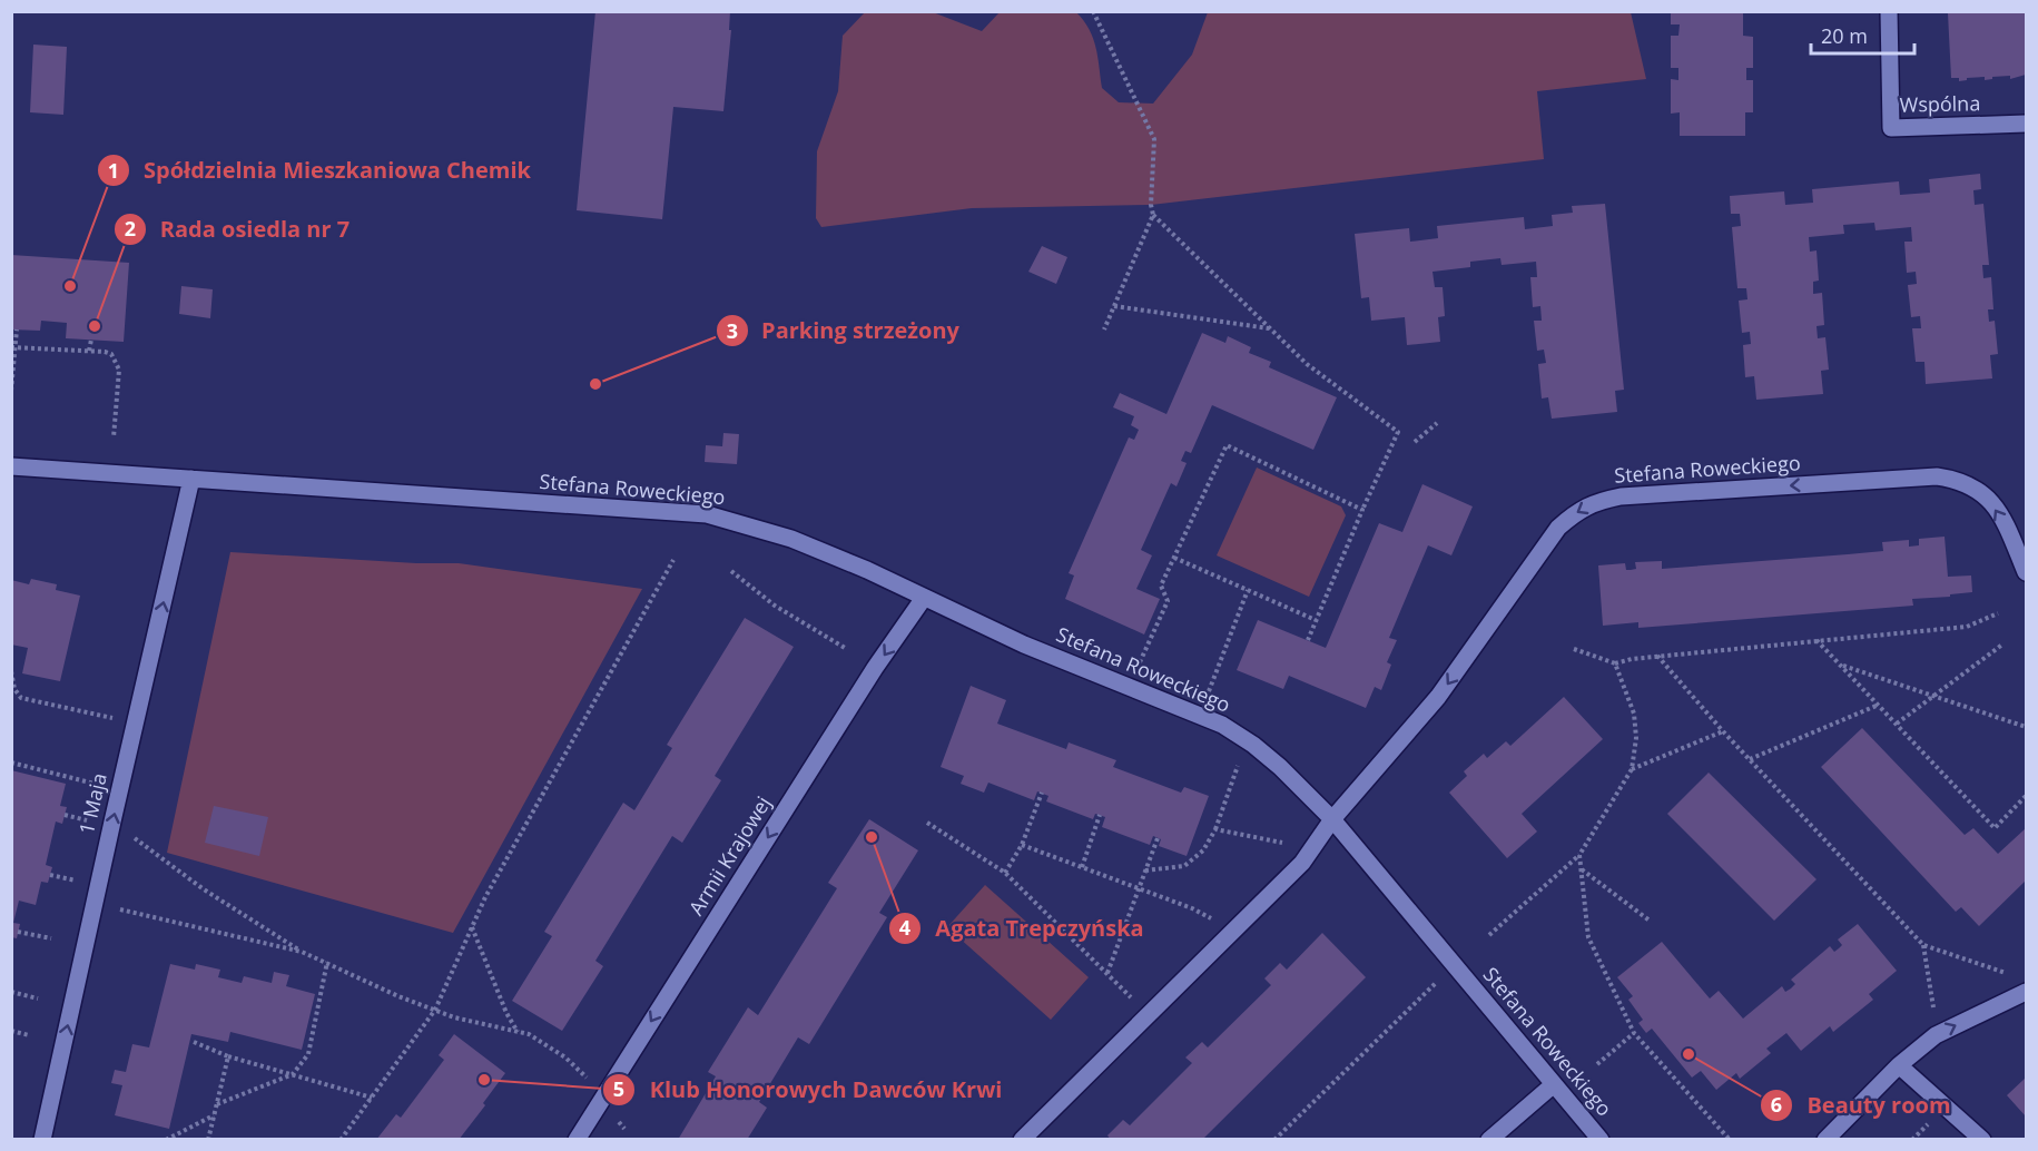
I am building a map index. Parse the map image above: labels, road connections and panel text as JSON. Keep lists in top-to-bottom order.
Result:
{
  "streets": {
    "street": [
      "Wspólna",
      "Stefana Roweckiego",
      "1 Maja",
      "Armii Krajowej"
    ]
  },
  "crossings": [
    ["Stefana Roweckiego", "1 Maja"],
    ["Stefana Roweckiego", "Armii Krajowej"]
  ],
  "one_way": ["1 Maja", "Armii Krajowej"],
  "places": [
    "Spółdzielnia Mieszkaniowa Chemik",
    "Rada osiedla nr 7",
    "Parking strzeżony",
    "Agata Trepczyńska",
    "Beauty room",
    "Klub Honorowych Dawców Krwi"
  ],
  "scale_bar": "20 m"
}
